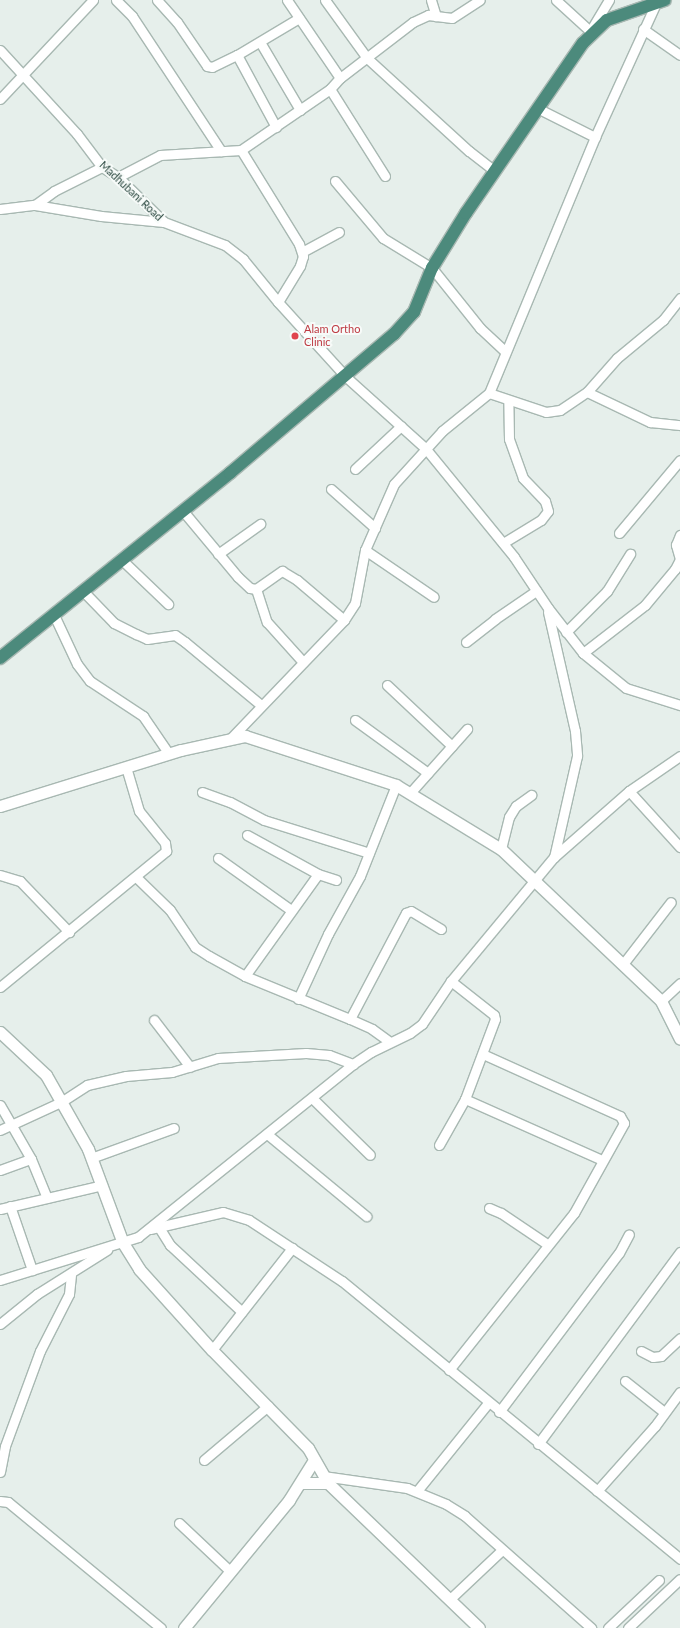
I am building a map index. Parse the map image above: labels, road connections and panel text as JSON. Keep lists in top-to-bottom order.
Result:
{
  "streets": {
    "street": ["Madhubani Road"]
  },
  "places": ["Alam Ortho Clinic"]
}
